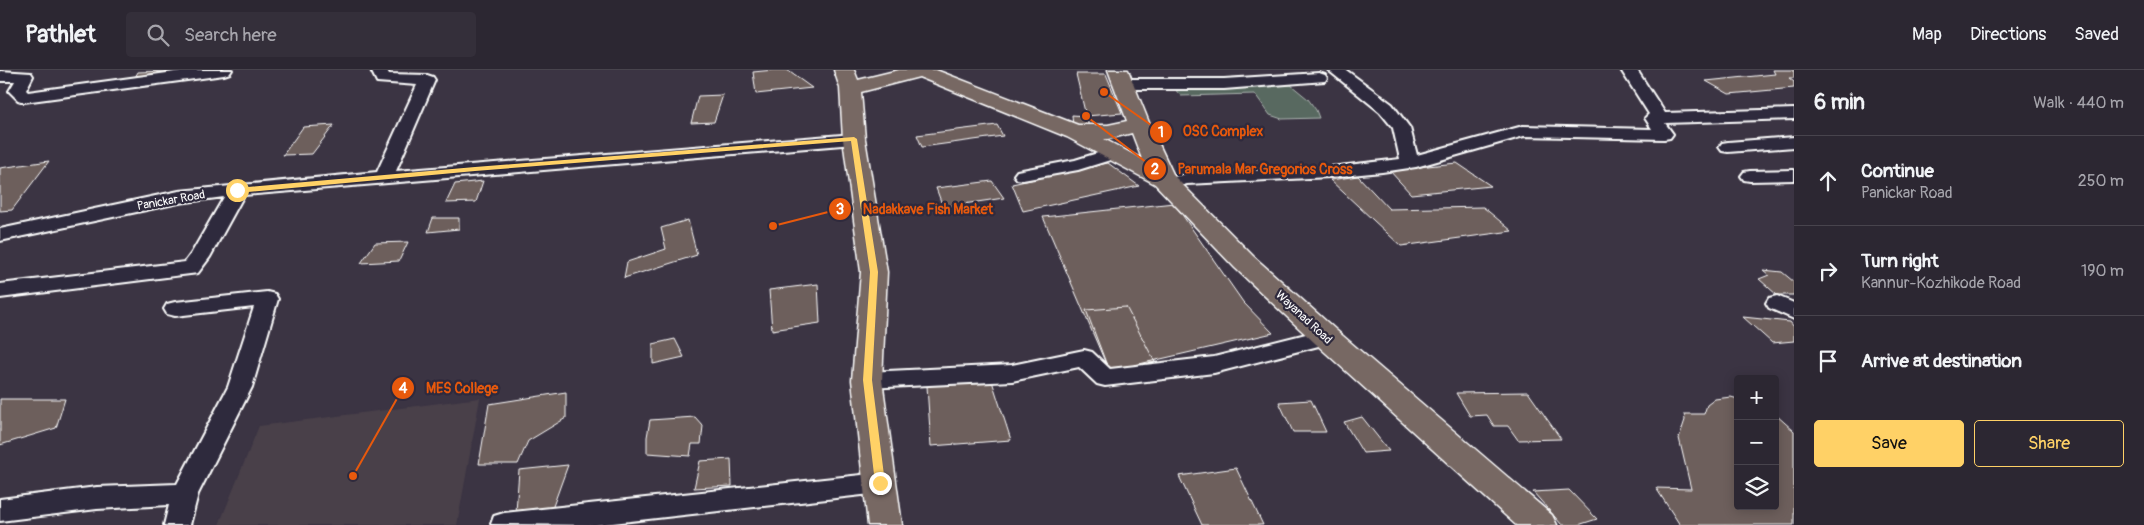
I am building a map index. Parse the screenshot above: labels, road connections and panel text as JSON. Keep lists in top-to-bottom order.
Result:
{
  "streets": {
    "main road": ["Wayanad Road"],
    "street": ["Panickar Road"]
  },
  "places": [
    "OSC Complex",
    "Parumala Mar Gregorios Cross",
    "Nadakkave Fish Market",
    "MES College"
  ],
  "page": {
    "header": "Pathlet",
    "search": "Search here",
    "nav": ["Map", "Directions", "Saved"],
    "heading": ["6 min", "Walk · 440 m"],
    "list": [
      ["Continue", "Panickar Road", "250 m"],
      ["Turn right", "Kannur-Kozhikode Road", "190 m"],
      "Arrive at destination"
    ],
    "map_buttons": ["+", "−"],
    "buttons": ["Save", "Share"]
  }
}
